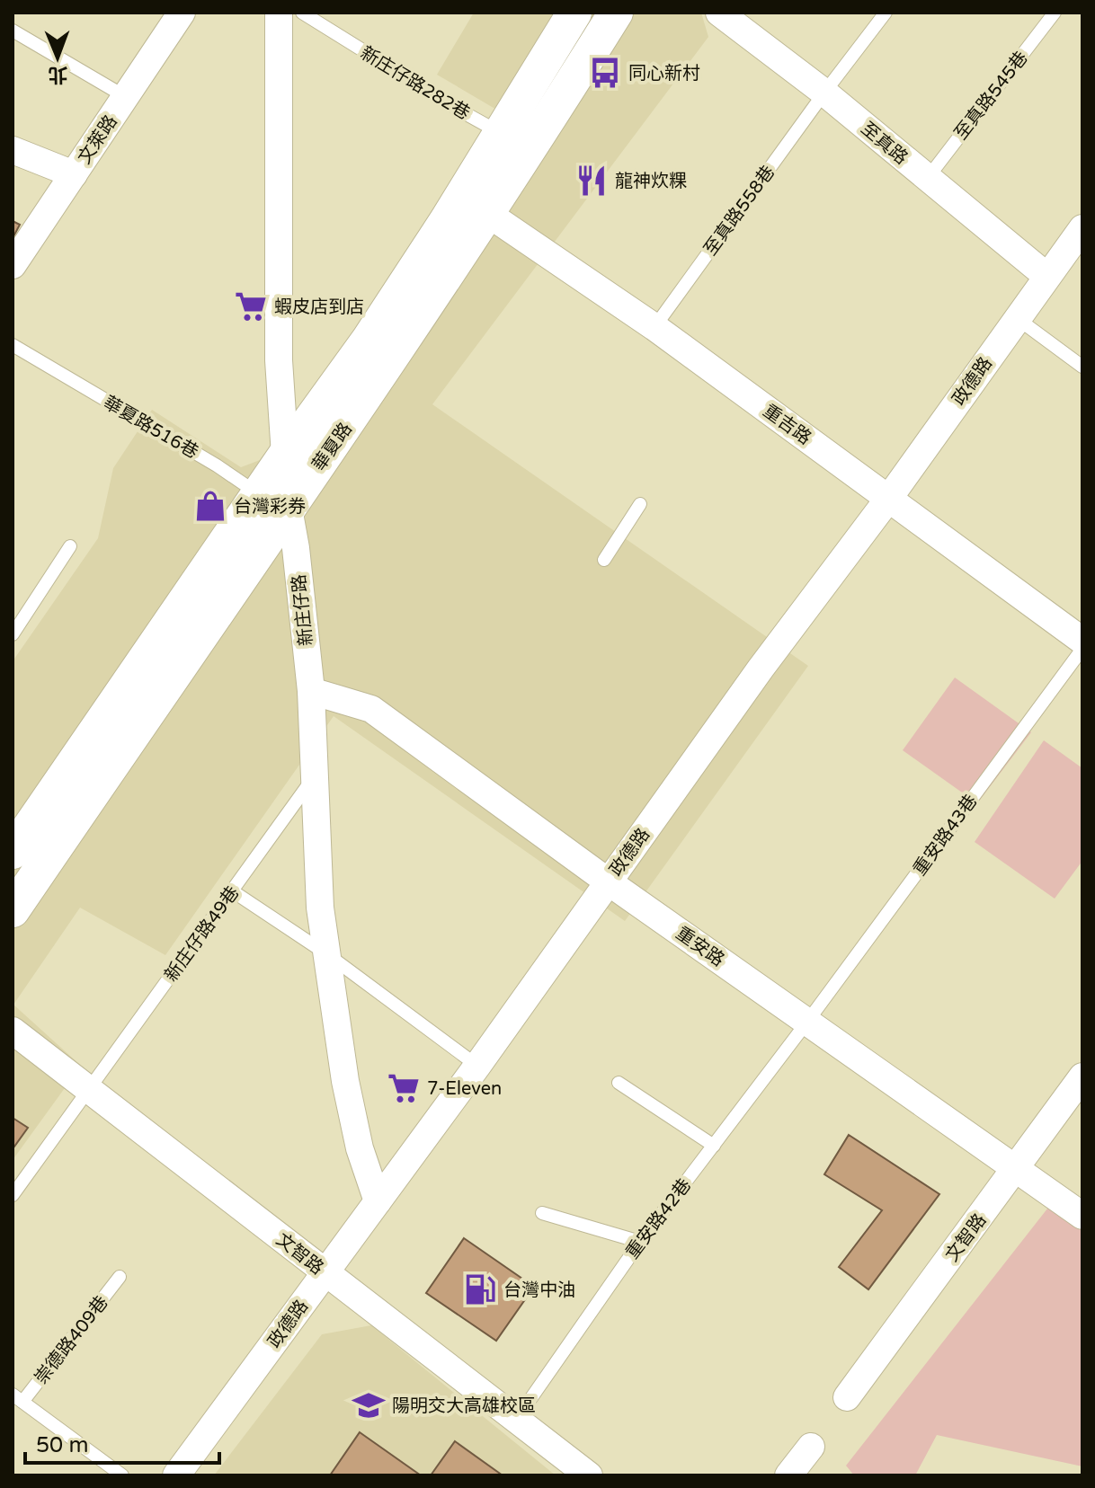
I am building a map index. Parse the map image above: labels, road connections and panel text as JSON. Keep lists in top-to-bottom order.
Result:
{
  "streets": {
    "street": [
      "文萊路",
      "至真路",
      "政德路",
      "重吉路",
      "華夏路",
      "新庄仔路",
      "重安路",
      "文智路"
    ],
    "lane": [
      "新庄仔路282巷",
      "至真路545巷",
      "至真路558巷",
      "華夏路516巷",
      "重安路43巷",
      "新庄仔路49巷",
      "重安路42巷",
      "崇德路409巷"
    ]
  },
  "crossings": [
    ["新庄仔路282巷", "華夏路"],
    ["至真路545巷", "至真路"],
    ["至真路", "至真路558巷"],
    ["至真路", "政德路"],
    ["至真路558巷", "重吉路"],
    ["政德路", "重吉路"],
    ["政德路", "新庄仔路"],
    ["政德路", "重安路"],
    ["政德路", "文智路"],
    ["重吉路", "華夏路"],
    ["華夏路516巷", "華夏路"],
    ["華夏路516巷", "新庄仔路"],
    ["華夏路", "新庄仔路"],
    ["新庄仔路", "新庄仔路49巷"],
    ["新庄仔路", "重安路"],
    ["重安路43巷", "重安路"],
    ["重安路43巷", "重安路42巷"],
    ["新庄仔路49巷", "文智路"],
    ["重安路", "重安路42巷"],
    ["重安路", "文智路"],
    ["重安路42巷", "文智路"]
  ],
  "places": {
    "bus stop": ["同心新村"],
    "restaurant": ["龍神炊粿"],
    "supermarket": ["蝦皮店到店", "7-Eleven"],
    "shop": ["台灣彩券"],
    "fuel station": ["台灣中油"],
    "school or university": ["陽明交大高雄校區"]
  },
  "scale_bar": "50 m",
  "north": "bottom"
}
